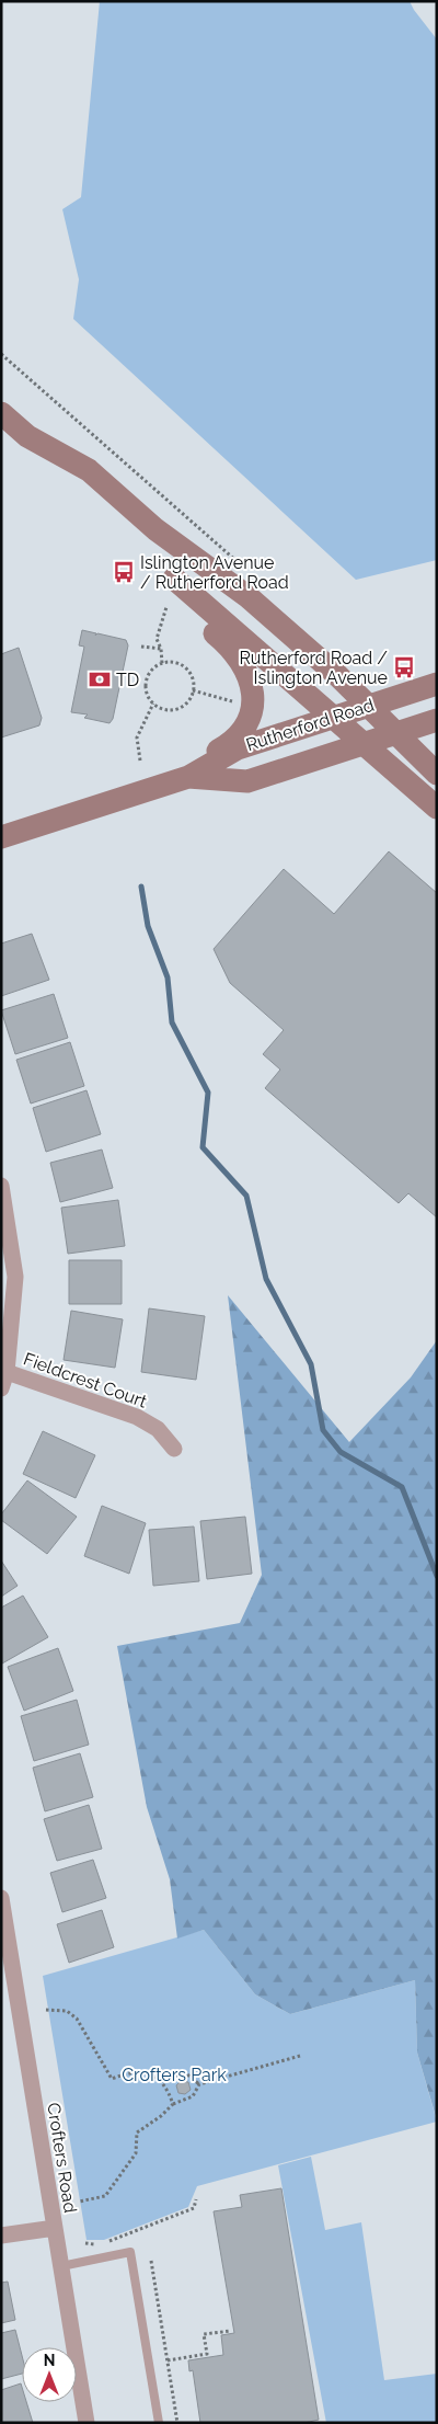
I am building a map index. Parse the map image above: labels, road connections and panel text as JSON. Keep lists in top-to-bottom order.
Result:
{
  "streets": {
    "main road": ["Rutherford Road"],
    "street": ["Fieldcrest Court", "Crofters Road"]
  },
  "parks": ["Crofters Park"],
  "places": {
    "bus stop": ["Islington Avenue / Rutherford Road", "Rutherford Road / Islington Avenue"],
    "bank": ["TD"]
  },
  "north": "top"
}
